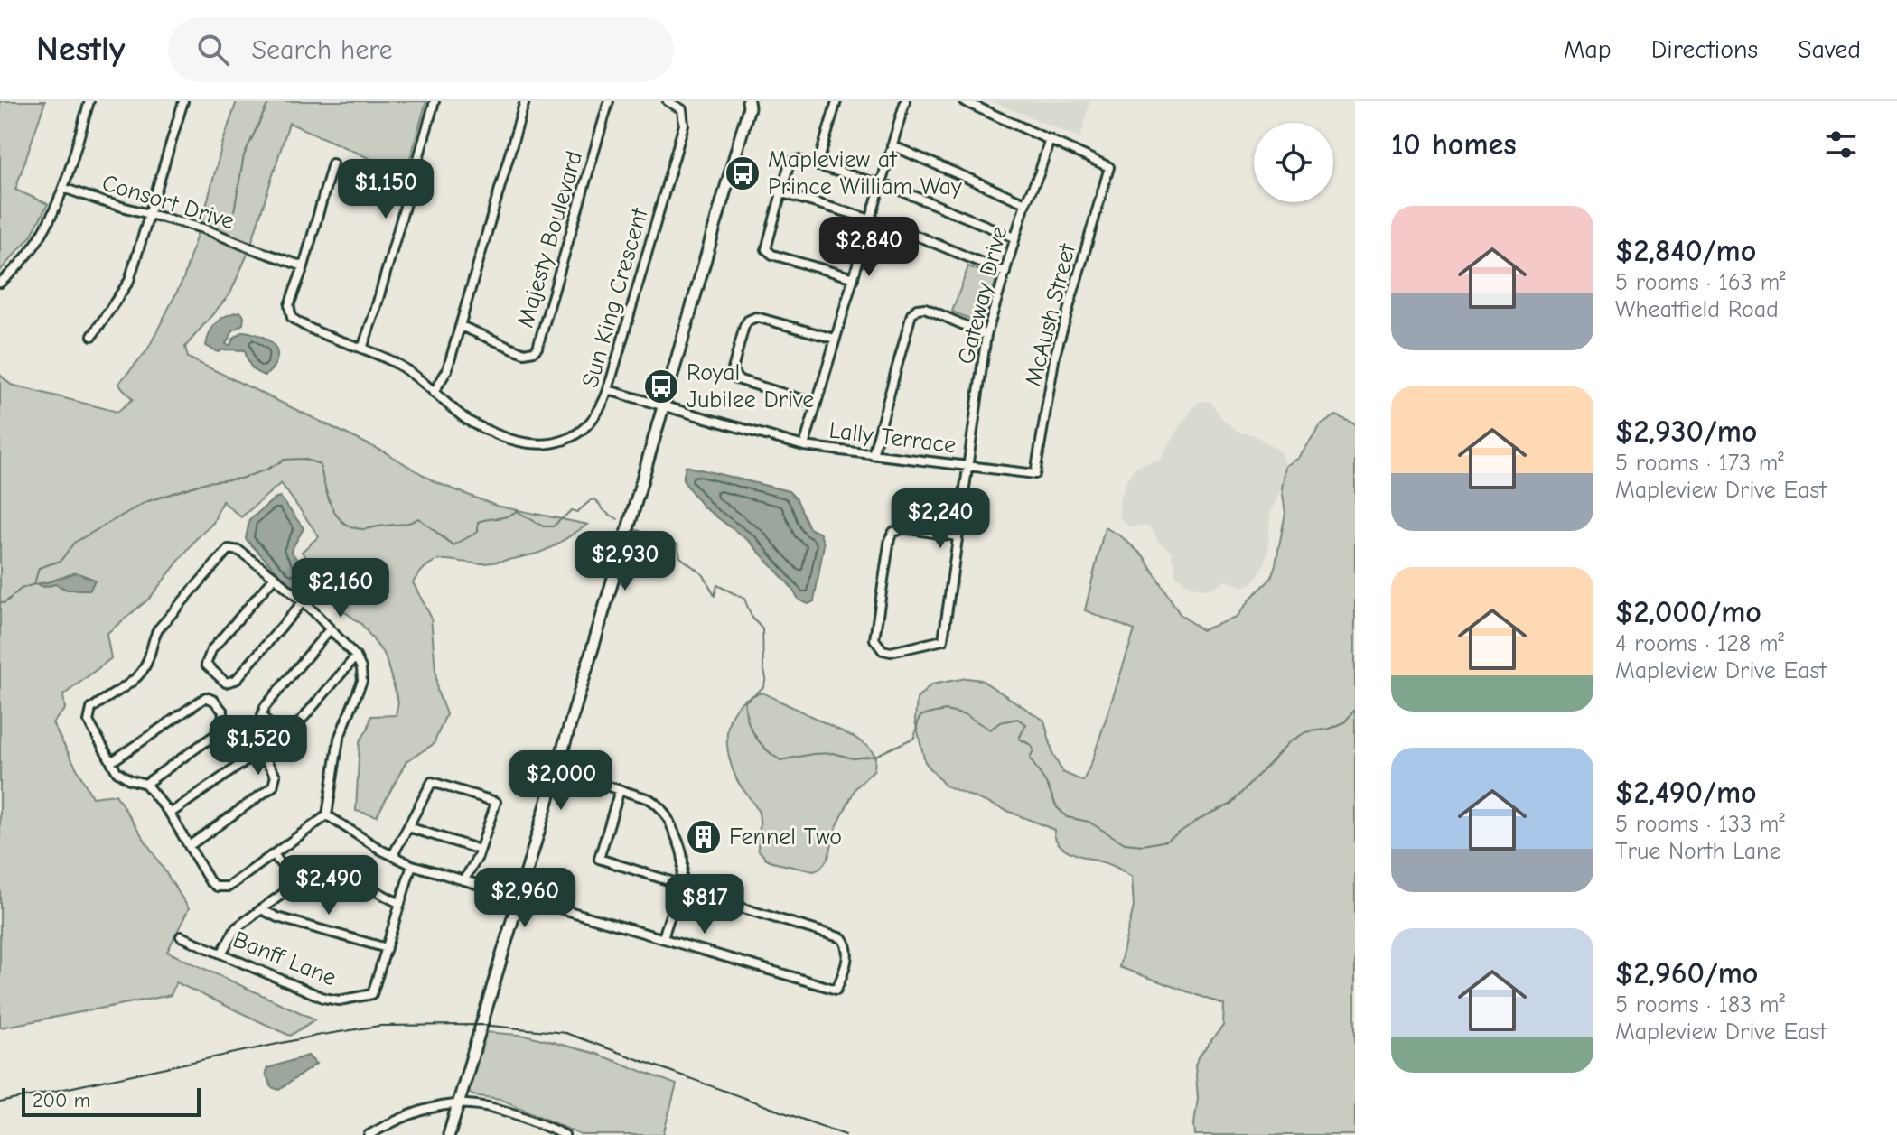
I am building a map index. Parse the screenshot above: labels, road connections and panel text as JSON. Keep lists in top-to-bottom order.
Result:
{
  "streets": {
    "street": [
      "Consort Drive",
      "Majesty Boulevard",
      "Gateway Drive",
      "Sun King Crescent",
      "McAush Street",
      "Lally Terrace",
      "Banff Lane"
    ]
  },
  "crossings": [
    ["Consort Drive", "Sun King Crescent"],
    ["Gateway Drive", "McAush Street"],
    ["Gateway Drive", "Lally Terrace"],
    ["McAush Street", "Lally Terrace"]
  ],
  "places": {
    "bus stop": ["Mapleview at Prince William Way", "Royal Jubilee Drive"],
    "building": ["Fennel Two"]
  },
  "scale_bar": "200 m",
  "page": {
    "header": "Nestly",
    "search": "Search here",
    "nav": ["Map", "Directions", "Saved"],
    "heading": "10 homes",
    "price": [
      "$1,150",
      "$2,840",
      "$2,240",
      "$2,930",
      "$2,160",
      "$1,520",
      "$2,000",
      "$2,490",
      "$2,960",
      "$817"
    ],
    "list": [
      {
        "name": "$2,840/mo",
        "note": "5 rooms · 163 m² · Wheatfield Road"
      },
      {
        "name": "$2,930/mo",
        "note": "5 rooms · 173 m² · Mapleview Drive East"
      },
      {
        "name": "$2,000/mo",
        "note": "4 rooms · 128 m² · Mapleview Drive East"
      },
      {
        "name": "$2,490/mo",
        "note": "5 rooms · 133 m² · True North Lane"
      },
      {
        "name": "$2,960/mo",
        "note": "5 rooms · 183 m² · Mapleview Drive East"
      }
    ],
    "scale": "200 m"
  }
}
